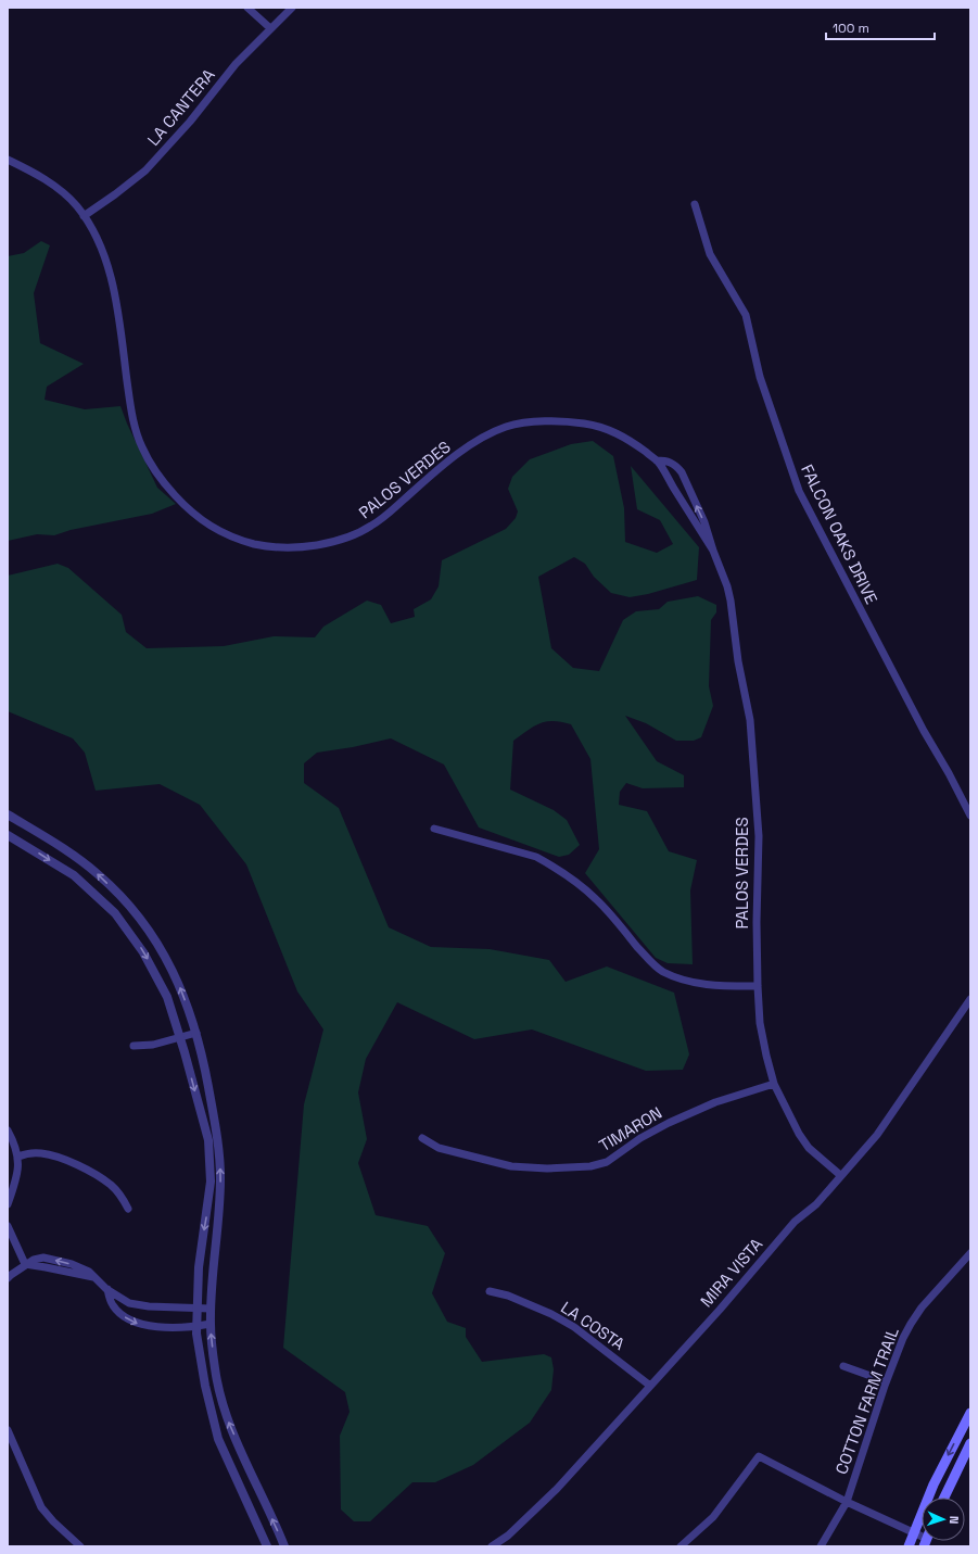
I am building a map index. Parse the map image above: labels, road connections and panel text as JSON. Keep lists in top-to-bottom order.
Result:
{
  "streets": {
    "street": [
      "LA CANTERA",
      "PALOS VERDES",
      "FALCON OAKS DRIVE",
      "TIMARON",
      "MIRA VISTA",
      "LA COSTA",
      "COTTON FARM TRAIL"
    ]
  },
  "crossings": [
    ["LA CANTERA", "PALOS VERDES"],
    ["PALOS VERDES", "TIMARON"],
    ["PALOS VERDES", "MIRA VISTA"],
    ["MIRA VISTA", "LA COSTA"]
  ],
  "scale_bar": "100 m",
  "north": "right"
}
